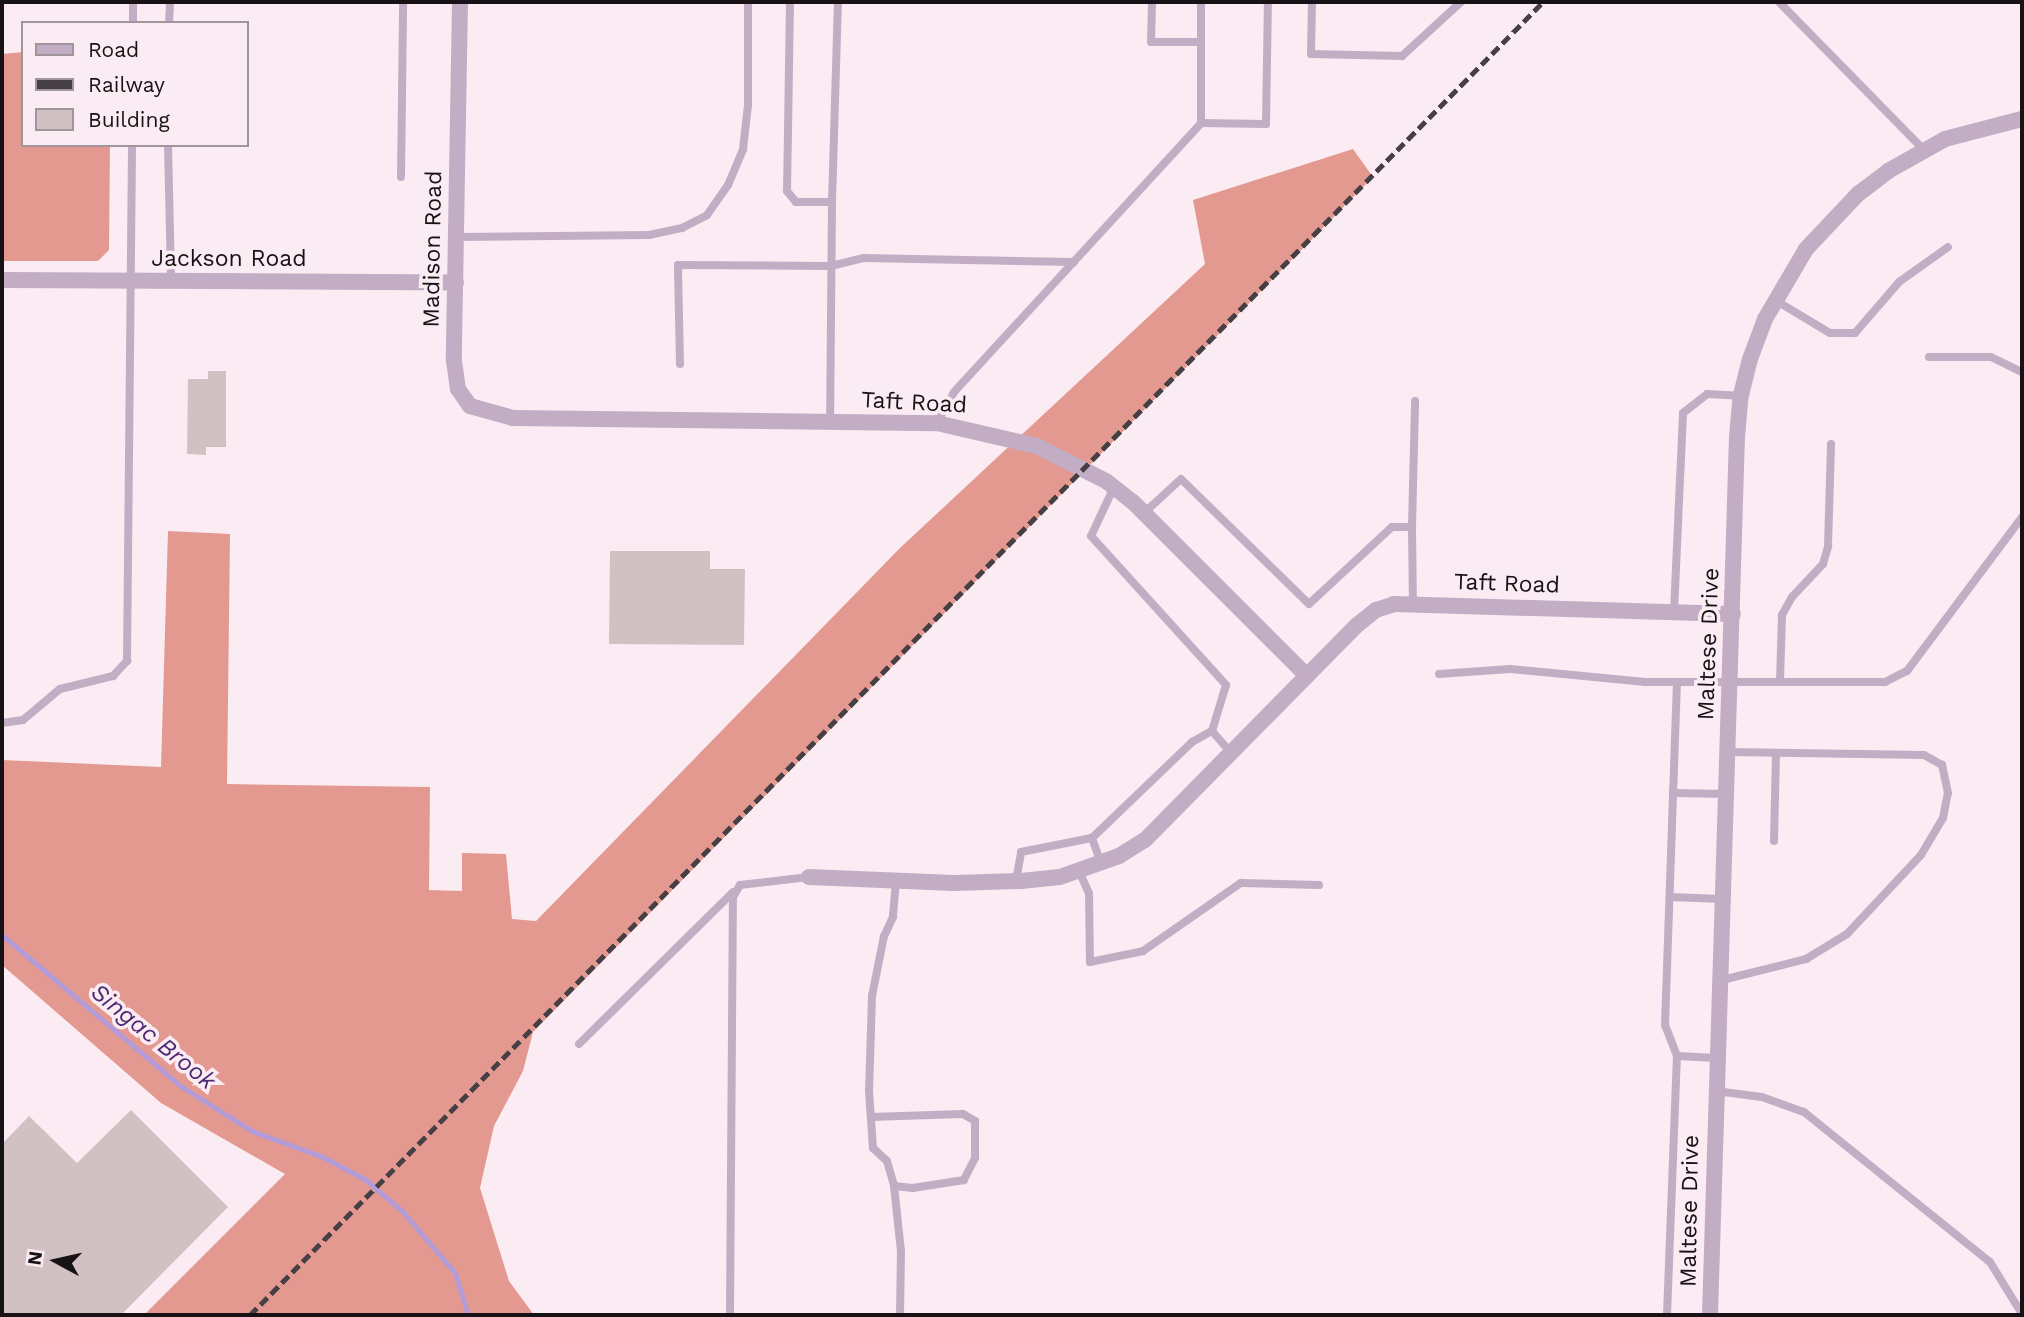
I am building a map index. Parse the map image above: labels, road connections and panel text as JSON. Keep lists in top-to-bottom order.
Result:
{
  "streets": {
    "street": [
      "Madison Road",
      "Jackson Road",
      "Taft Road",
      "Maltese Drive"
    ]
  },
  "crossings": [
    ["Madison Road", "Jackson Road"],
    ["Madison Road", "Taft Road"],
    ["Taft Road", "Maltese Drive"]
  ],
  "water": ["Singac Brook"],
  "legend": ["Road", "Railway", "Building"],
  "north": "left"
}
